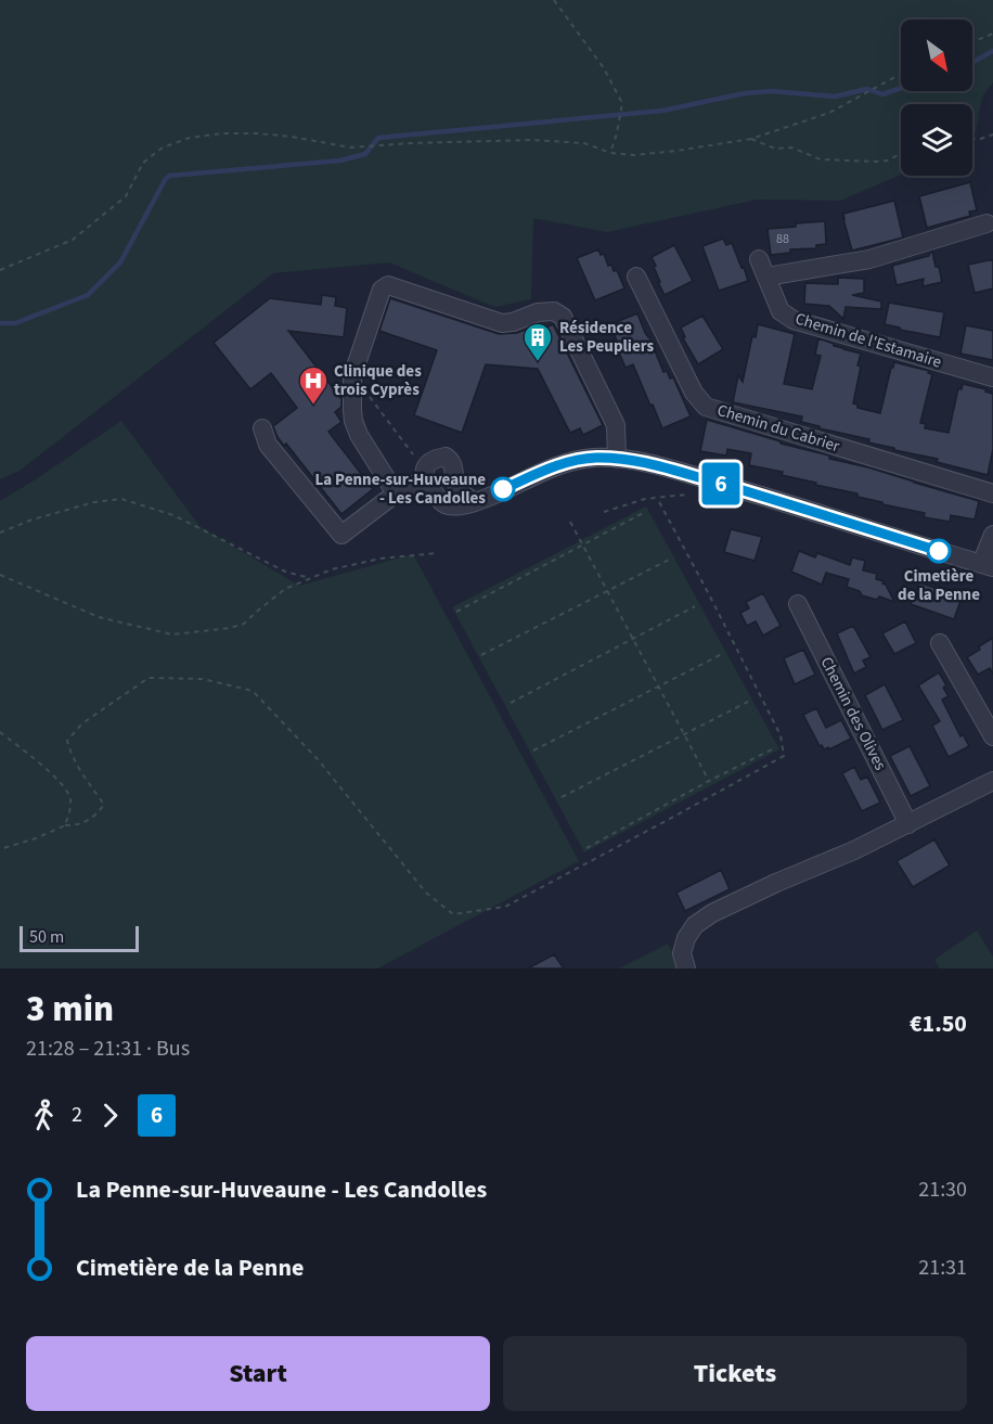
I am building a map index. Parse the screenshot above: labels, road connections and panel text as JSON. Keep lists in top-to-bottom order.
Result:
{
  "streets": {
    "street": ["Chemin de l'Estamaire", "Chemin du Cabrier", "Chemin des Olives"]
  },
  "places": {
    "building": ["Résidence Les Peupliers"],
    "hospital": ["Clinique des trois Cyprès"],
    "other": ["La Penne-sur-Huveaune - Les Candolles", "Cimetière de la Penne"]
  },
  "lines": ["bus line 6"],
  "house_numbers": ["88"],
  "scale_bar": "50 m",
  "north": "bottom right",
  "page": {
    "on_map": "6",
    "scale": "50 m",
    "heading": ["3 min", "21:28 – 21:31 · Bus", "€1.50"],
    "legs": ["2", "6"],
    "list": [
      {
        "name": "La Penne-sur-Huveaune - Les Candolles",
        "value": "21:30"
      },
      {
        "name": "Cimetière de la Penne",
        "value": "21:31"
      }
    ],
    "buttons": ["Start", "Tickets"]
  }
}
